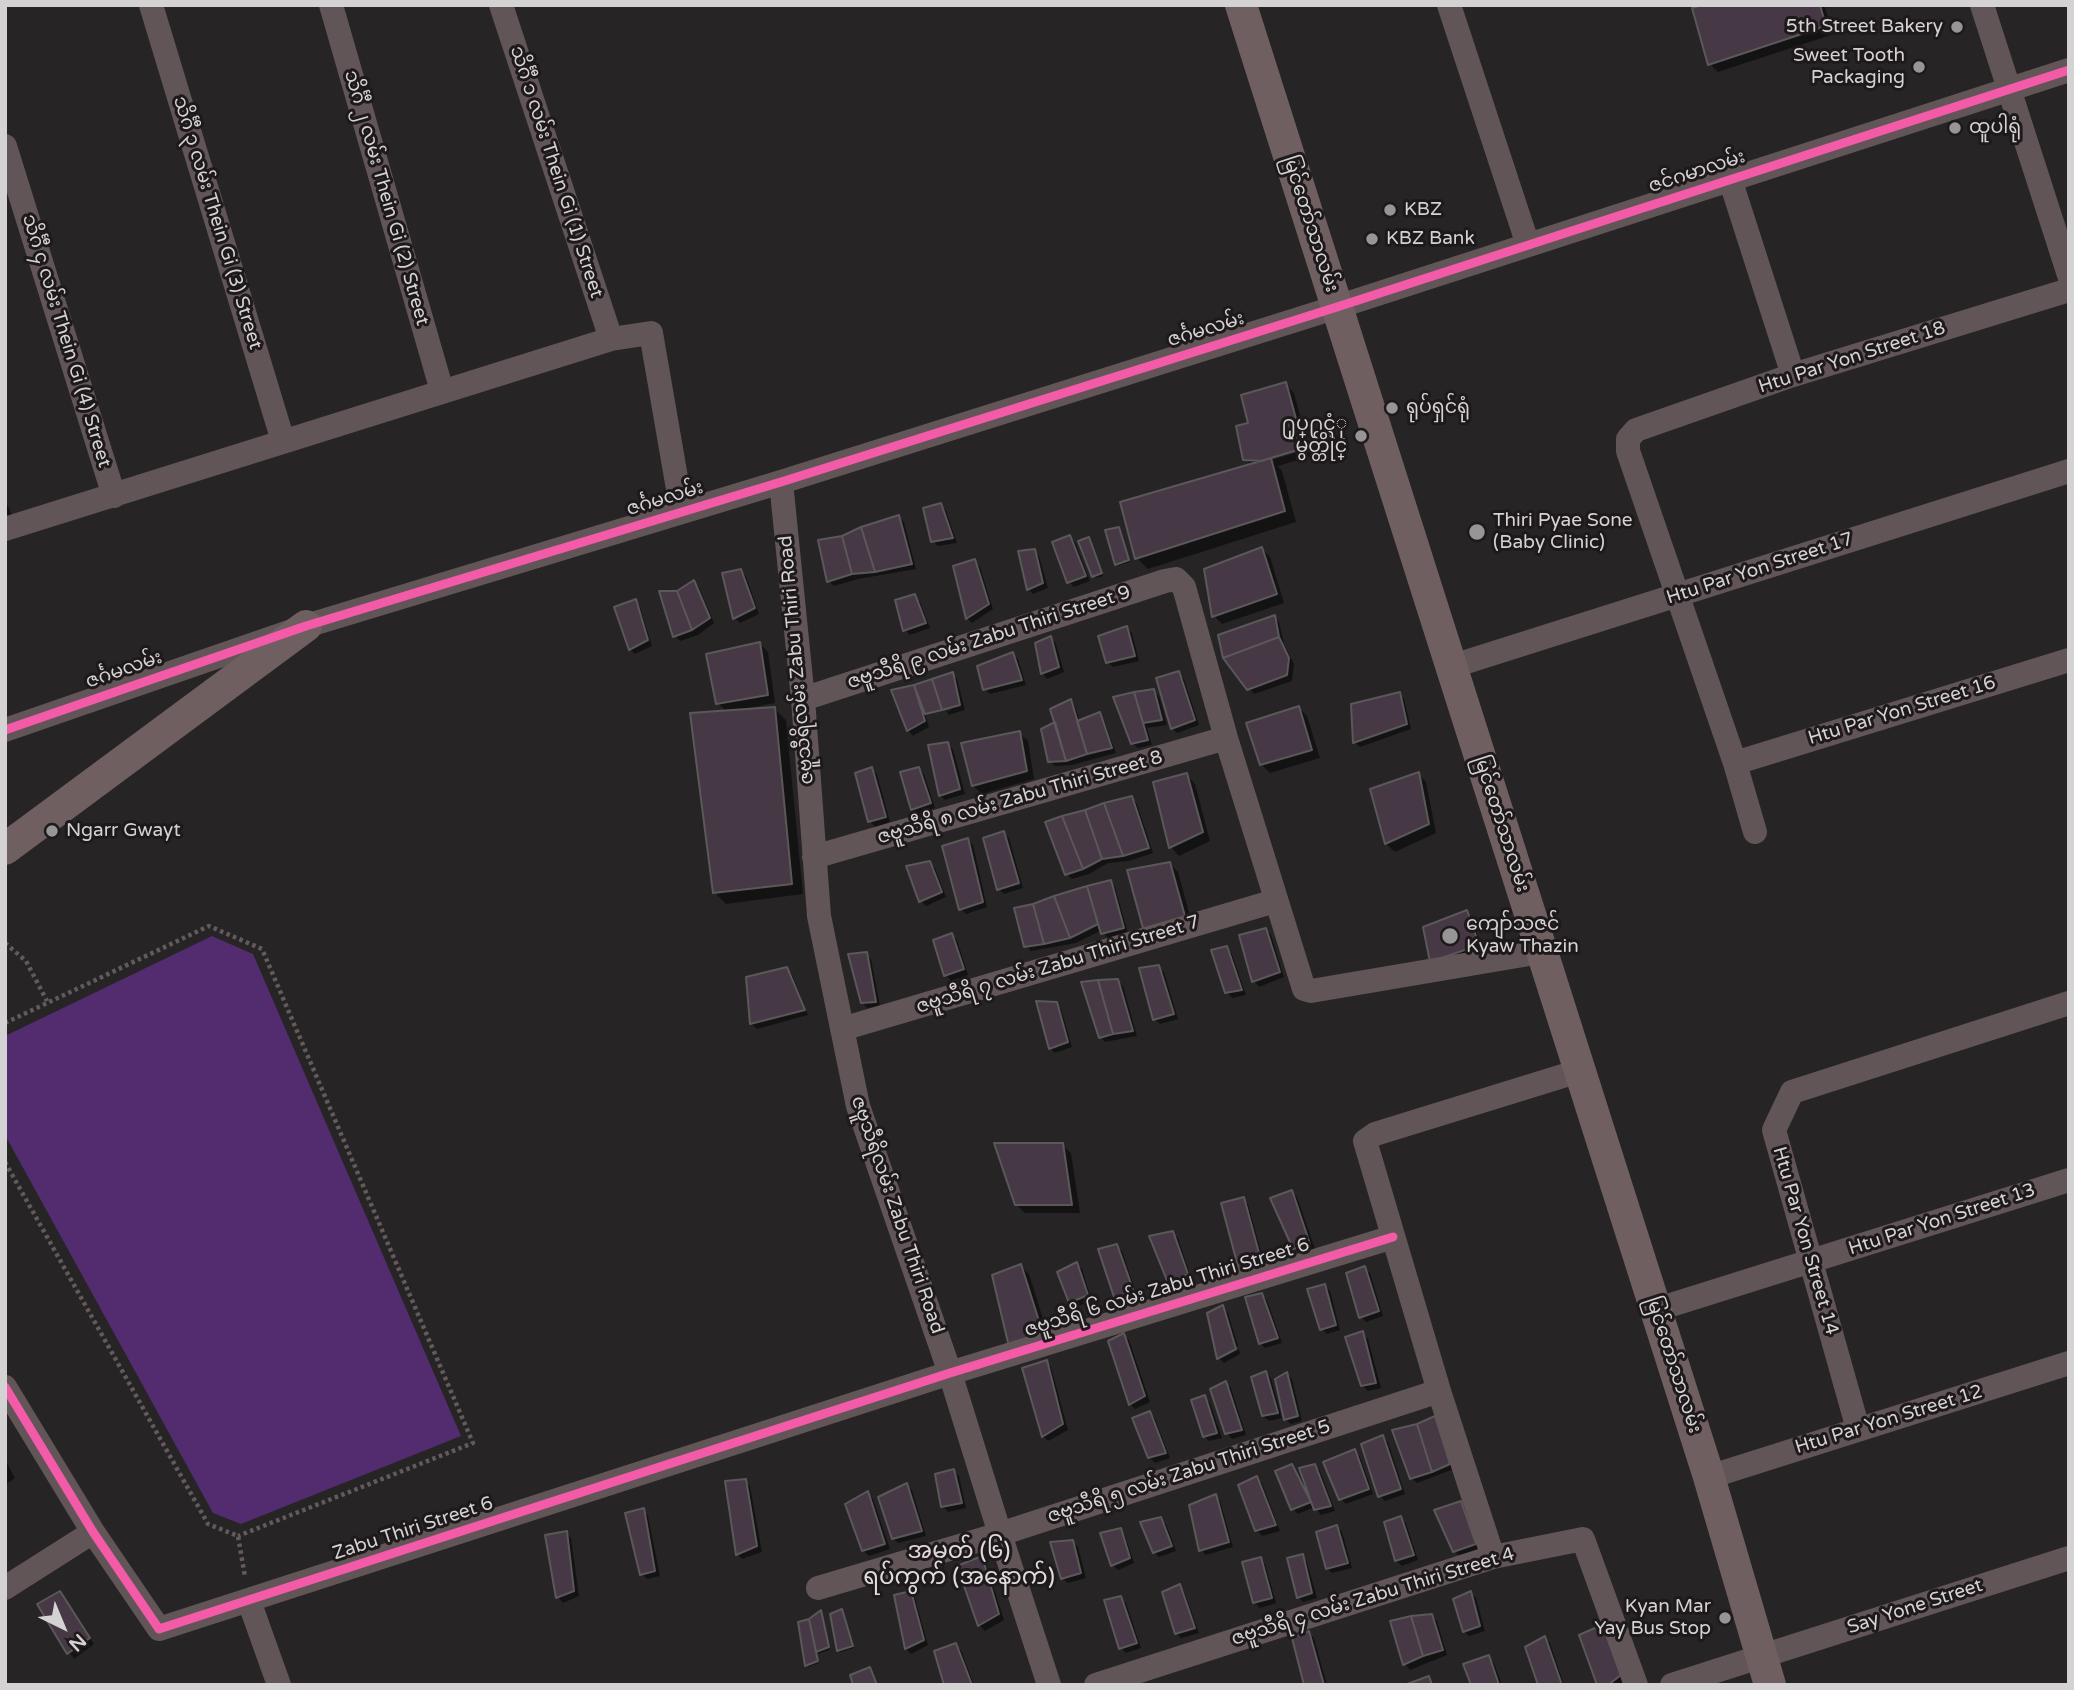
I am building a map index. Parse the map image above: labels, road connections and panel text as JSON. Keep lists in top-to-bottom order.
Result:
{
  "streets": {
    "main road": ["မြင်တော်သာလမ်း"],
    "street": [
      "သိင်္ဂီ ၁ လမ်း Thein Gi (1) Street",
      "ဇင်ဂမာလမ်း",
      "သိင်္ဂီ ၂ လမ်း Thein Gi (2) Street",
      "သိင်္ဂီ ၃ လမ်း Thein Gi (3) Street",
      "ဇင်္ဂမလမ်း",
      "သိင်္ဂီ ၄ လမ်း Thein Gi (4) Street",
      "Htu Par Yon Street 18",
      "Htu Par Yon Street 17",
      "ဇဗူသီရိ ၉ လမ်း Zabu Thiri Street 9",
      "ဇဗူသီရိလမ်း Zabu Thiri Road",
      "Htu Par Yon Street 16",
      "ဇဗူသီရိ ၈ လမ်း Zabu Thiri Street 8",
      "ဇဗူသီရိ ၇ လမ်း Zabu Thiri Street 7",
      "Htu Par Yon Street 13",
      "Htu Par Yon Street 14",
      "ဇဗူသီရိ ၆ လမ်း Zabu Thiri Street 6",
      "Htu Par Yon Street 12",
      "ဇဗူသီရိ ၅ လမ်း Zabu Thiri Street 5",
      "Zabu Thiri Street 6",
      "ဇဗူသီရိ ၄ လမ်း Zabu Thiri Street 4",
      "Say Yone Street"
    ]
  },
  "crossings": [
    ["ဇင်ဂမာလမ်း", "မြင်တော်သာလမ်း"],
    ["ဇင်ဂမာလမ်း", "ဇင်္ဂမလမ်း"],
    ["မြင်တော်သာလမ်း", "ဇင်္ဂမလမ်း"],
    ["မြင်တော်သာလမ်း", "Htu Par Yon Street 17"],
    ["မြင်တော်သာလမ်း", "Htu Par Yon Street 13"],
    ["မြင်တော်သာလမ်း", "Htu Par Yon Street 12"],
    ["မြင်တော်သာလမ်း", "Say Yone Street"],
    ["ဇင်္ဂမလမ်း", "ဇဗူသီရိလမ်း Zabu Thiri Road"],
    ["Htu Par Yon Street 18", "Htu Par Yon Street 17"],
    ["ဇဗူသီရိ ၉ လမ်း Zabu Thiri Street 9", "ဇဗူသီရိလမ်း Zabu Thiri Road"],
    ["ဇဗူသီရိ ၉ လမ်း Zabu Thiri Street 9", "ဇဗူသီရိ ၈ လမ်း Zabu Thiri Street 8"],
    ["ဇဗူသီရိလမ်း Zabu Thiri Road", "ဇဗူသီရိ ၈ လမ်း Zabu Thiri Street 8"],
    ["ဇဗူသီရိလမ်း Zabu Thiri Road", "ဇဗူသီရိ ၇ လမ်း Zabu Thiri Street 7"],
    ["ဇဗူသီရိလမ်း Zabu Thiri Road", "ဇဗူသီရိ ၆ လမ်း Zabu Thiri Street 6"],
    ["ဇဗူသီရိလမ်း Zabu Thiri Road", "ဇဗူသီရိ ၅ လမ်း Zabu Thiri Street 5"],
    ["ဇဗူသီရိလမ်း Zabu Thiri Road", "Zabu Thiri Street 6"],
    ["Htu Par Yon Street 13", "Htu Par Yon Street 14"],
    ["Htu Par Yon Street 14", "Htu Par Yon Street 12"],
    ["ဇဗူသီရိ ၆ လမ်း Zabu Thiri Street 6", "Zabu Thiri Street 6"]
  ],
  "districts": ["အမှတ် (၆) ရပ်ကွက် (အနောက်)"],
  "places": [
    "5th Street Bakery",
    "Sweet Tooth Packaging",
    "ထူပါရုံ",
    "KBZ",
    "KBZ Bank",
    "ရုပ်ရှင်ရုံ",
    "႐ုပ္႐ွင္ရံု မွတ္တိုင္",
    "Thiri Pyae Sone (Baby Clinic)",
    "Ngarr Gwayt",
    "ကျော်သဇင် Kyaw Thazin",
    "Kyan Mar Yay Bus Stop"
  ],
  "north": "bottom right"
}
